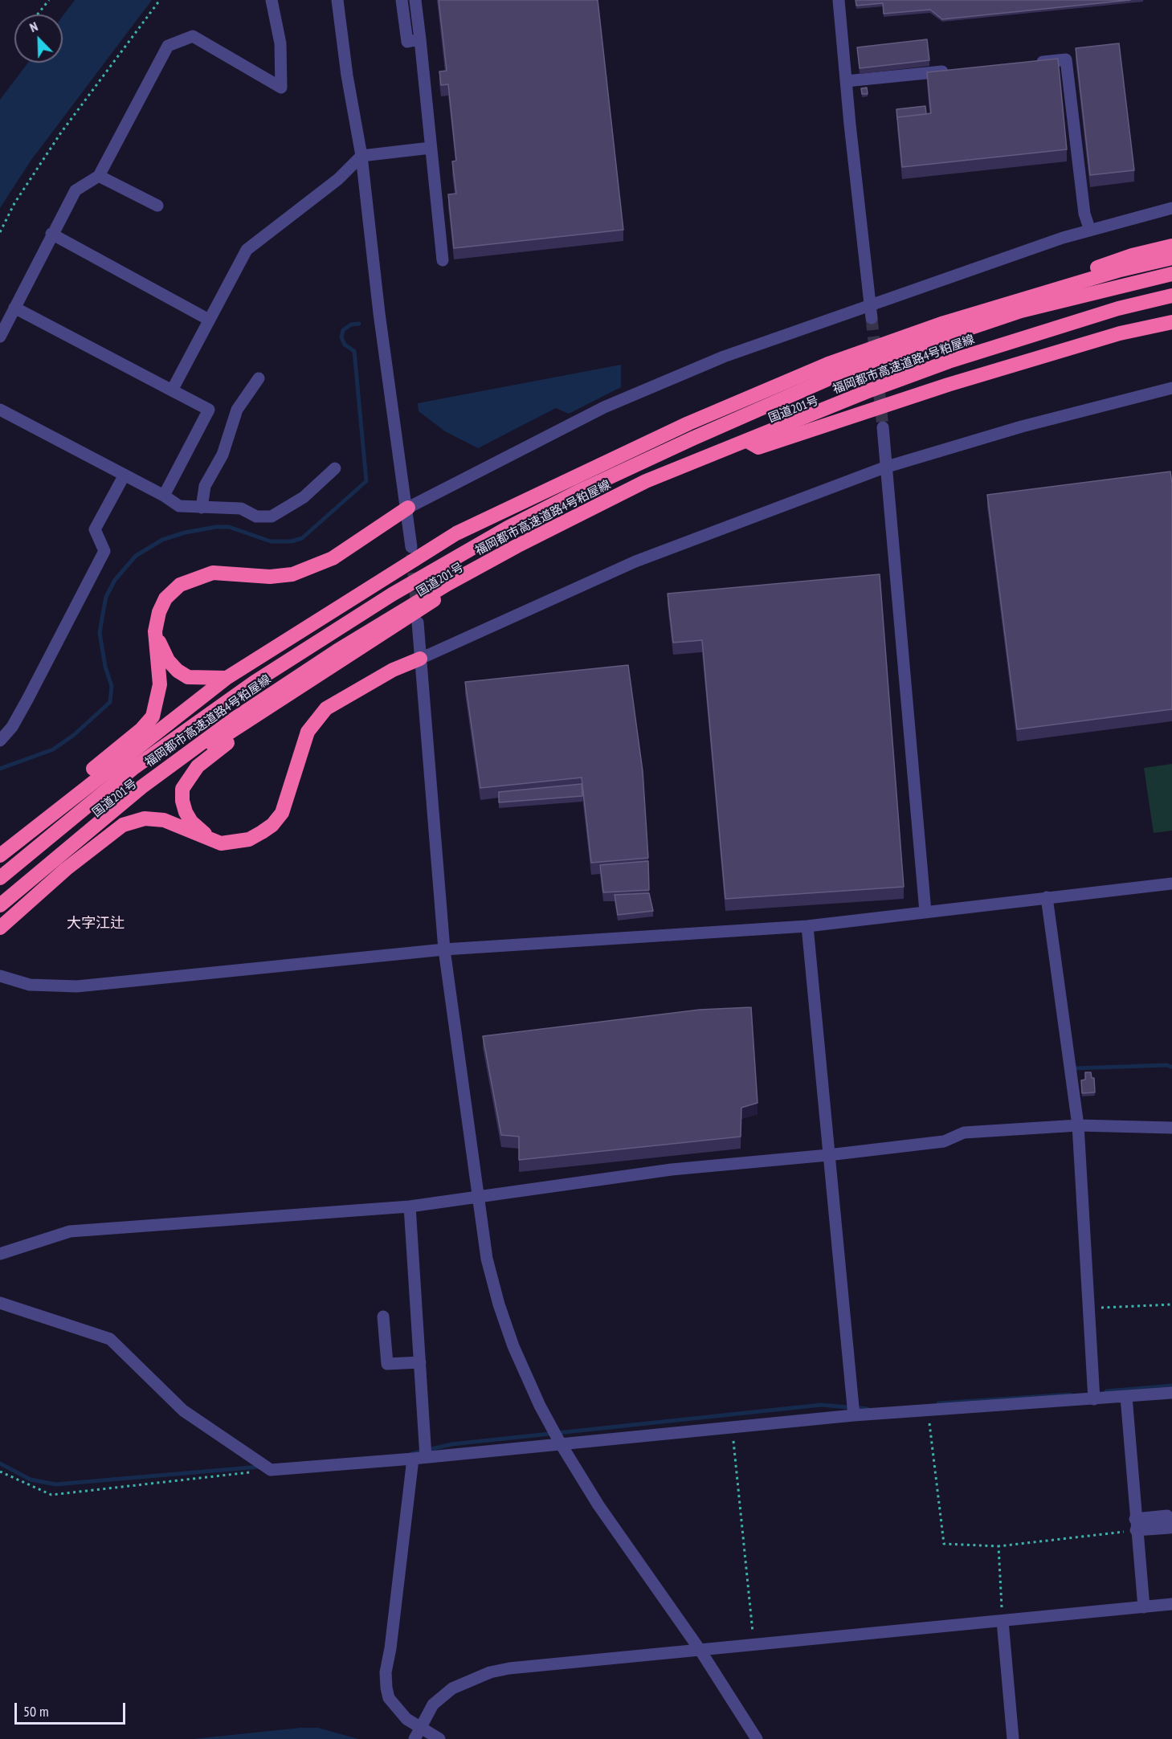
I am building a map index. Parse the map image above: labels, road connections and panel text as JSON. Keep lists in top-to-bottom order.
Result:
{
  "streets": {
    "highway": ["福岡都市高速道路4号粕屋線", "国道201号"]
  },
  "districts": ["大字江辻"],
  "scale_bar": "50 m",
  "north": "top left"
}
